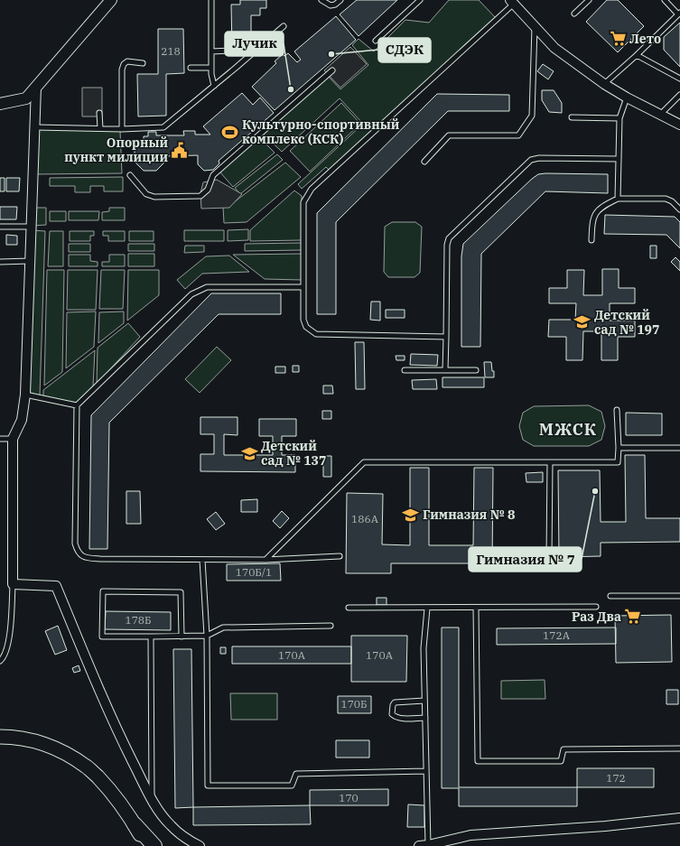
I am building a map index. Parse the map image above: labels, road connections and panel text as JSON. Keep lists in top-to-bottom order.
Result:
{
  "districts": ["МЖСК"],
  "places": {
    "supermarket": ["Лето", "Раз Два"],
    "other": ["СДЭК", "Лучик", "Гимназия № 7"],
    "sports": ["Культурно-спортивный комплекс (КСК)"],
    "public building": ["Опорный пункт милиции"],
    "school or university": ["Детский сад № 197", "Детский сад № 137", "Гимназия № 8"]
  },
  "house_numbers": [
    "218",
    "186А",
    "170Б/1",
    "178Б",
    "172А",
    "170А",
    "170А",
    "170Б",
    "172",
    "170"
  ]
}
